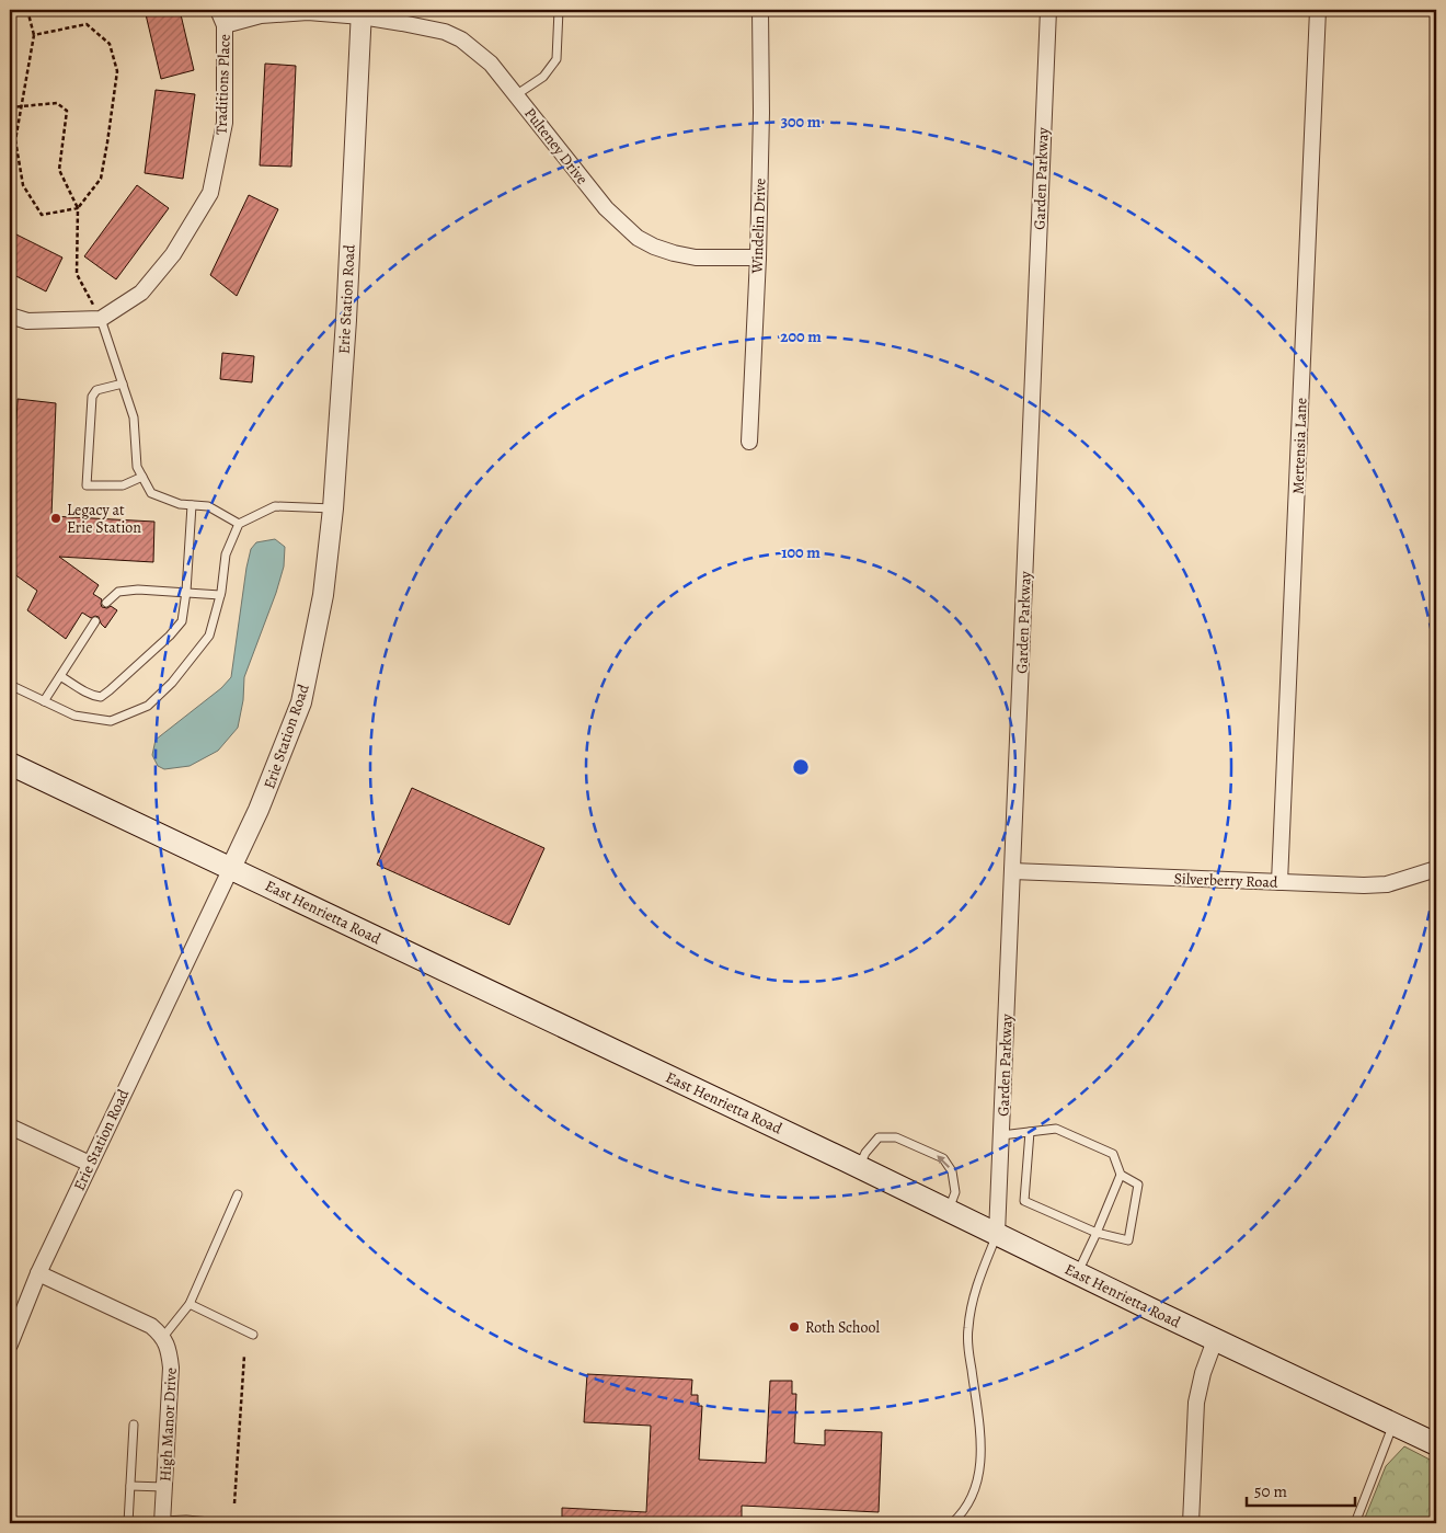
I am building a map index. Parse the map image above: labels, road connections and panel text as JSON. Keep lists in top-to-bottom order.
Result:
{
  "streets": {
    "main road": ["East Henrietta Road"],
    "street": [
      "Traditions Place",
      "Pulteney Drive",
      "Garden Parkway",
      "Windelin Drive",
      "Erie Station Road",
      "Mertensia Lane",
      "Silverberry Road",
      "High Manor Drive"
    ]
  },
  "crossings": [
    ["Traditions Place", "Pulteney Drive"],
    ["Pulteney Drive", "Windelin Drive"],
    ["Pulteney Drive", "Erie Station Road"],
    ["Garden Parkway", "Silverberry Road"],
    ["Garden Parkway", "East Henrietta Road"],
    ["Erie Station Road", "East Henrietta Road"],
    ["Mertensia Lane", "Silverberry Road"]
  ],
  "places": ["Legacy at Erie Station", "Roth School"],
  "scale_bar": "50 m",
  "rings": ["300 m", "200 m", "100 m"]
}
